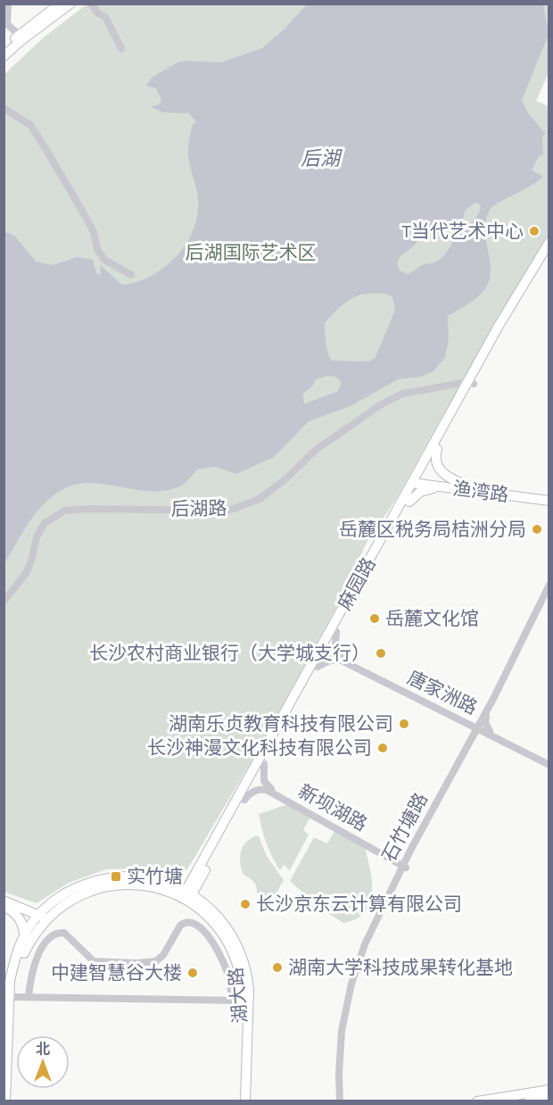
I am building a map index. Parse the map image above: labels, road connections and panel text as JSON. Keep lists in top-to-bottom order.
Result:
{
  "streets": {
    "main road": ["渔湾路", "麻园路", "湖大路"],
    "street": [
      "后湖路",
      "唐家洲路",
      "新坝湖路",
      "石竹塘路"
    ]
  },
  "crossings": [
    ["渔湾路", "麻园路"],
    ["后湖路", "麻园路"],
    ["麻园路", "唐家洲路"],
    ["麻园路", "新坝湖路"],
    ["麻园路", "湖大路"],
    ["唐家洲路", "石竹塘路"],
    ["新坝湖路", "石竹塘路"]
  ],
  "water": ["后湖"],
  "parks": ["后湖国际艺术区"],
  "places": {
    "other": [
      "T当代艺术中心",
      "岳麓区税务局桔洲分局",
      "岳麓文化馆",
      "长沙农村商业银行（大学城支行）",
      "湖南乐贞教育科技有限公司",
      "长沙神漫文化科技有限公司",
      "长沙京东云计算有限公司",
      "湖南大学科技成果转化基地",
      "中建智慧谷大楼"
    ],
    "transit": ["实竹塘"]
  },
  "north": "top"
}
